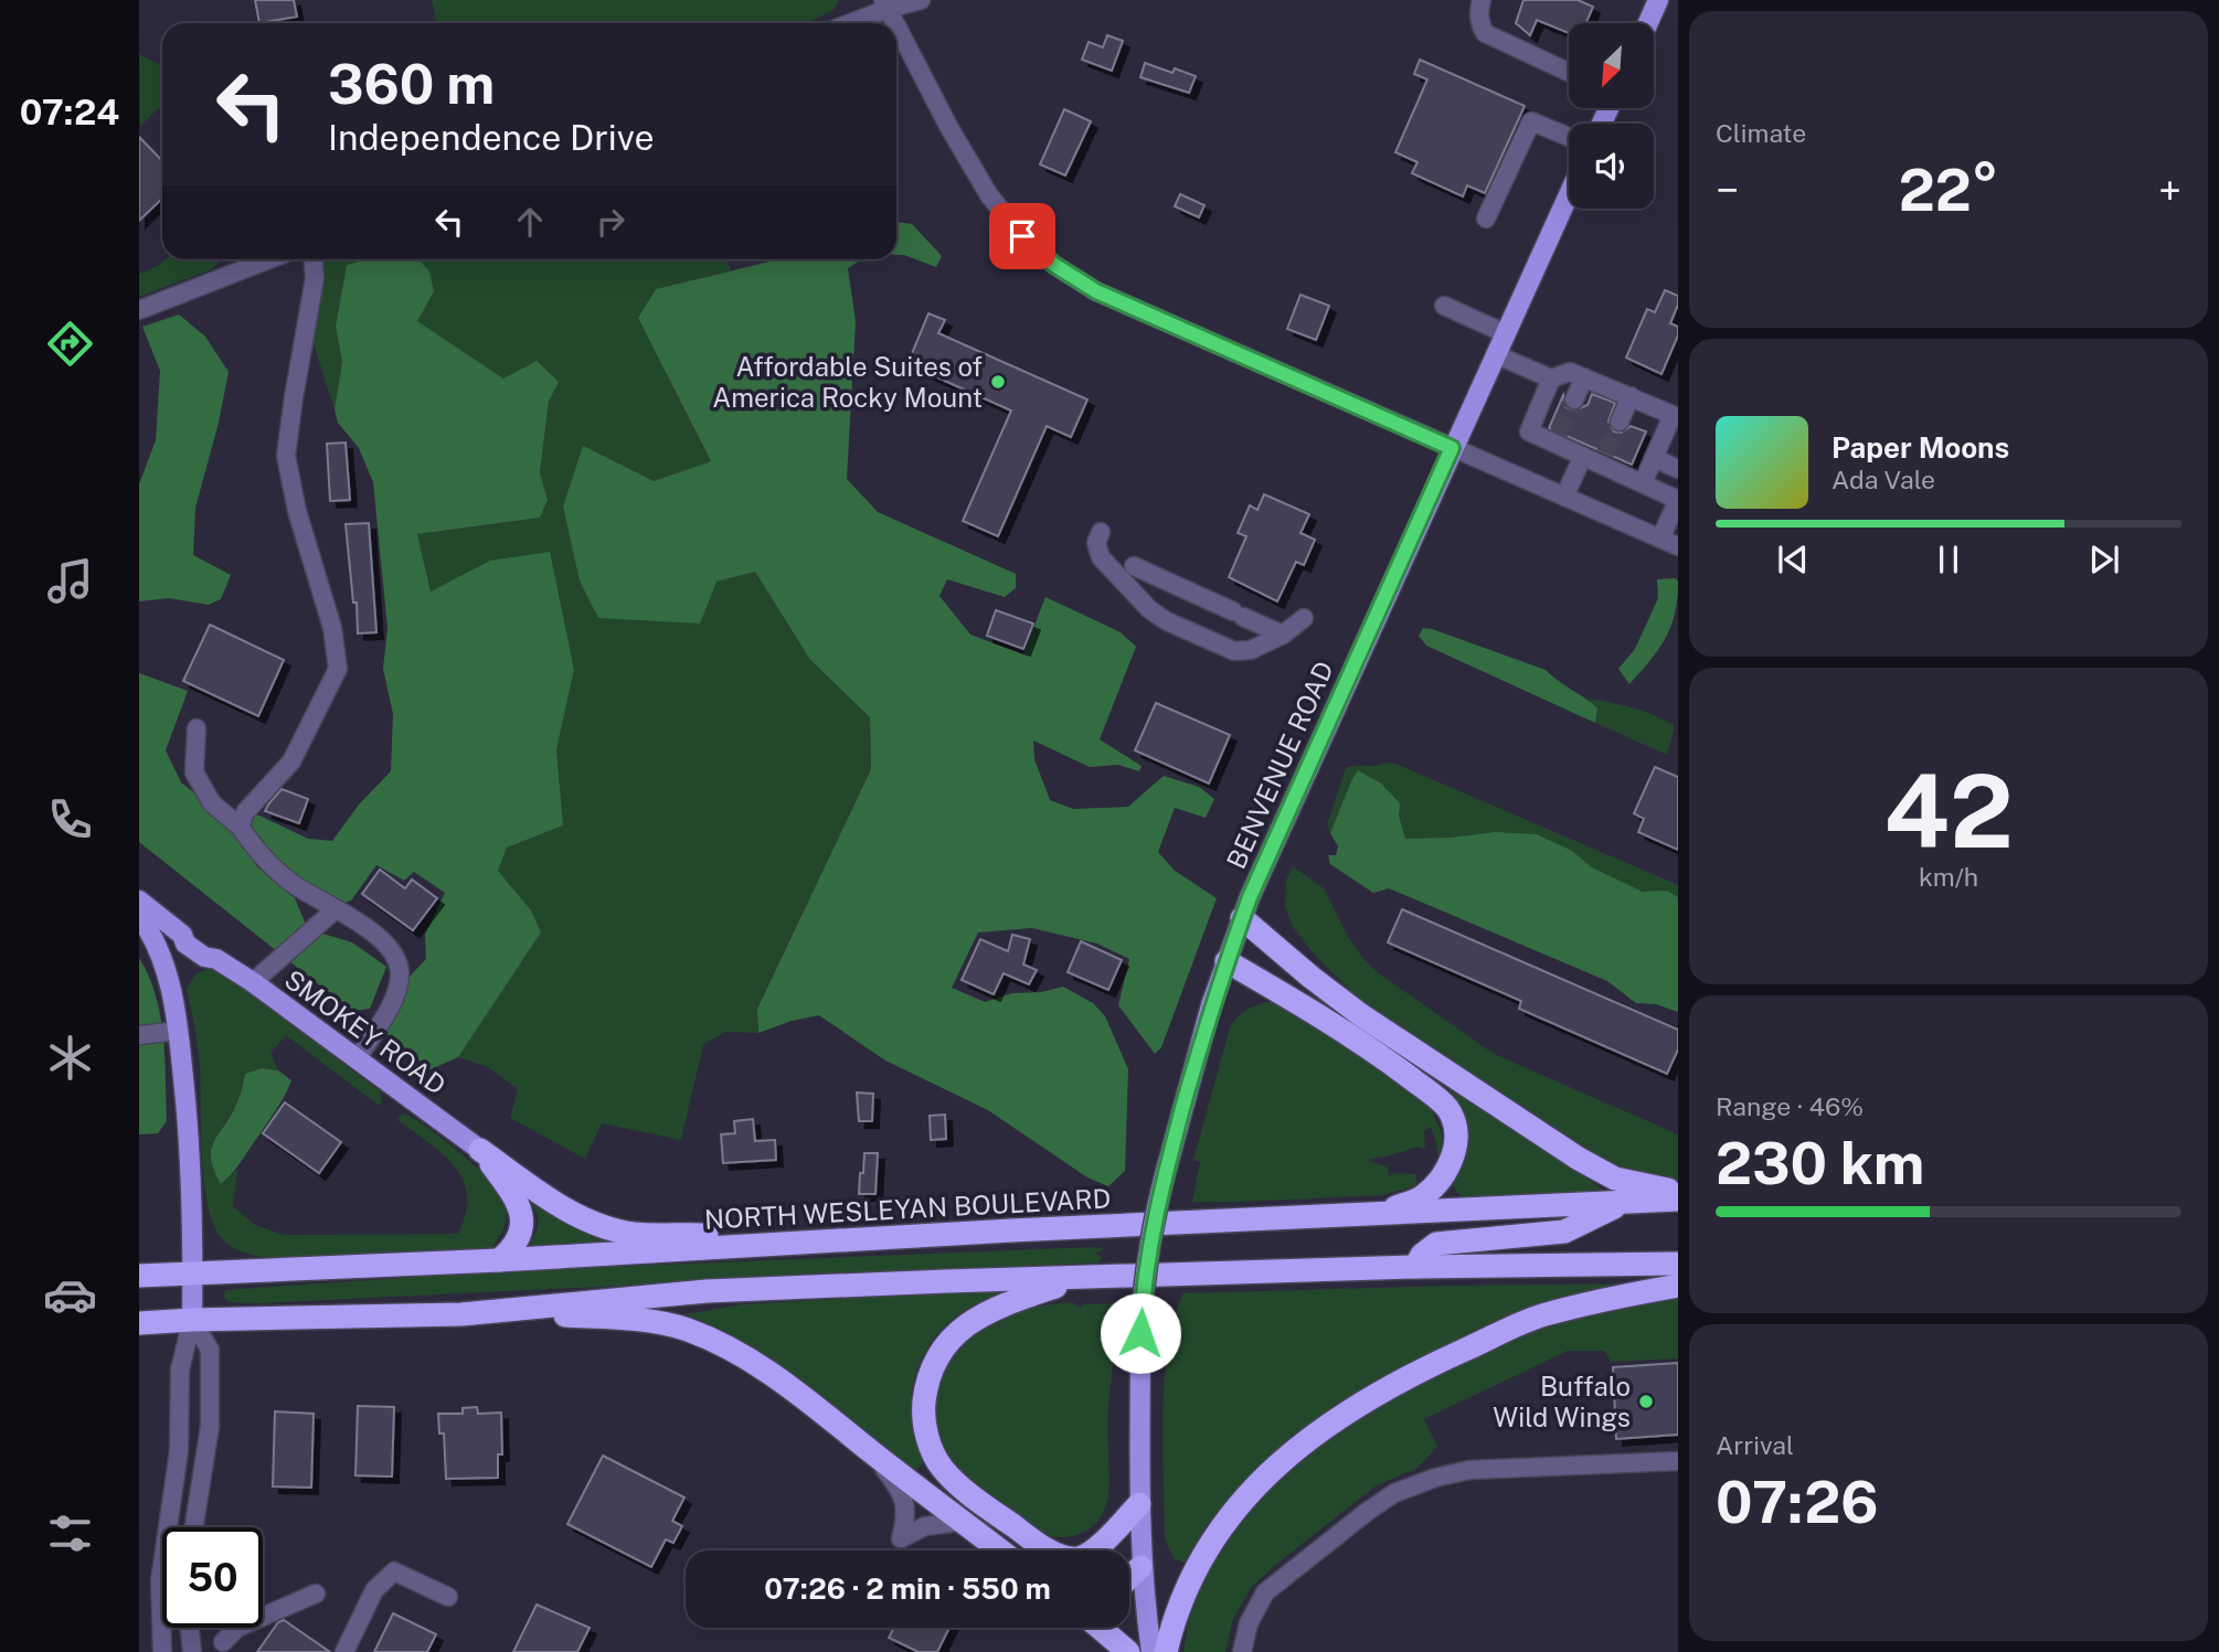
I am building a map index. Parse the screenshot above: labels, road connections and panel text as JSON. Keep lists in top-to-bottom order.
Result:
{
  "streets": {
    "highway": ["NORTH WESLEYAN BOULEVARD"],
    "main road": ["BENVENUE ROAD", "SMOKEY ROAD"]
  },
  "places": ["Affordable Suites of America Rocky Mount", "Buffalo Wild Wings"],
  "north": "bottom left",
  "page": {
    "tabs": "07:24",
    "tile": [
      "Climate",
      ["42", "km/h"],
      ["Range · 46%", "230 km"],
      ["Arrival", "07:26"]
    ],
    "turn": ["360 m", "Independence Drive"],
    "heat": ["−", "22°", "+"],
    "song": ["Paper Moons", "Ada Vale"],
    "limit": "50",
    "trip": "07:26 · 2 min · 550 m"
  }
}
